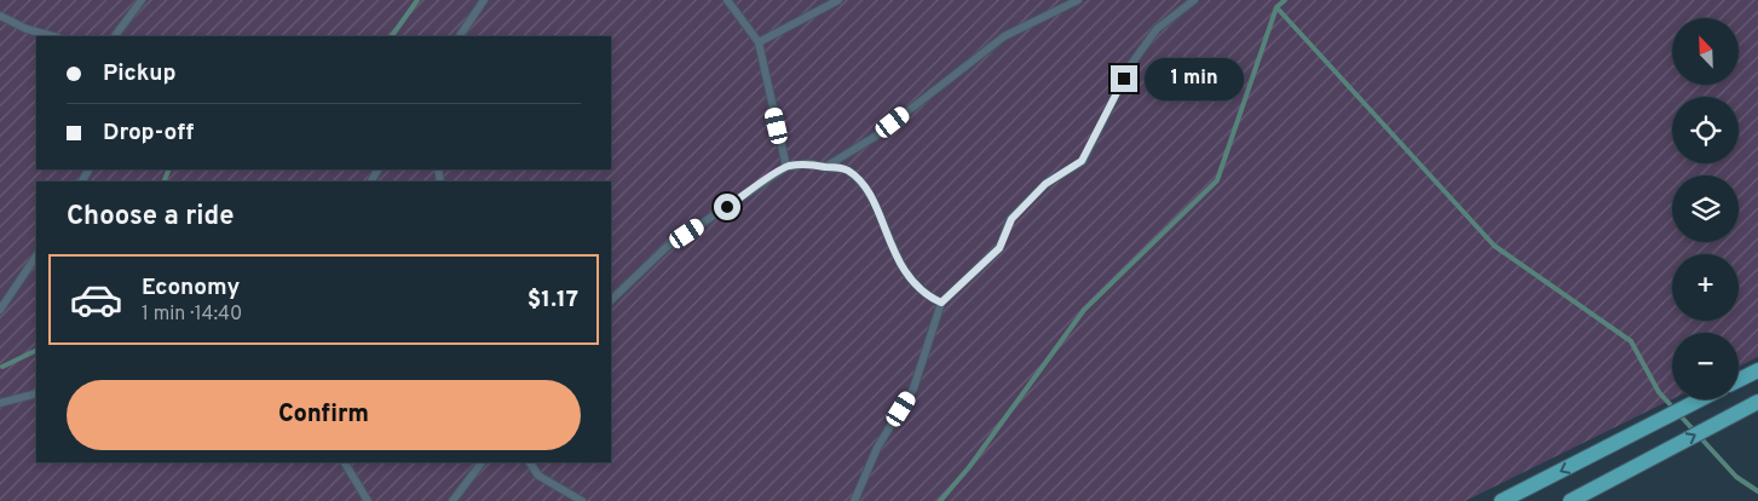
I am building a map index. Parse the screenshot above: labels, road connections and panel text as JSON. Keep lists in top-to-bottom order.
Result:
{
  "north": "top left",
  "page": {
    "map_buttons": ["+", "−"],
    "banner": ["Pickup", "Drop-off"],
    "bubble": "1 min",
    "heading": "Choose a ride",
    "list": [
      {
        "name": "Economy",
        "note": "1 min · 14:40",
        "value": "$1.17"
      }
    ],
    "buttons": "Confirm"
  }
}
